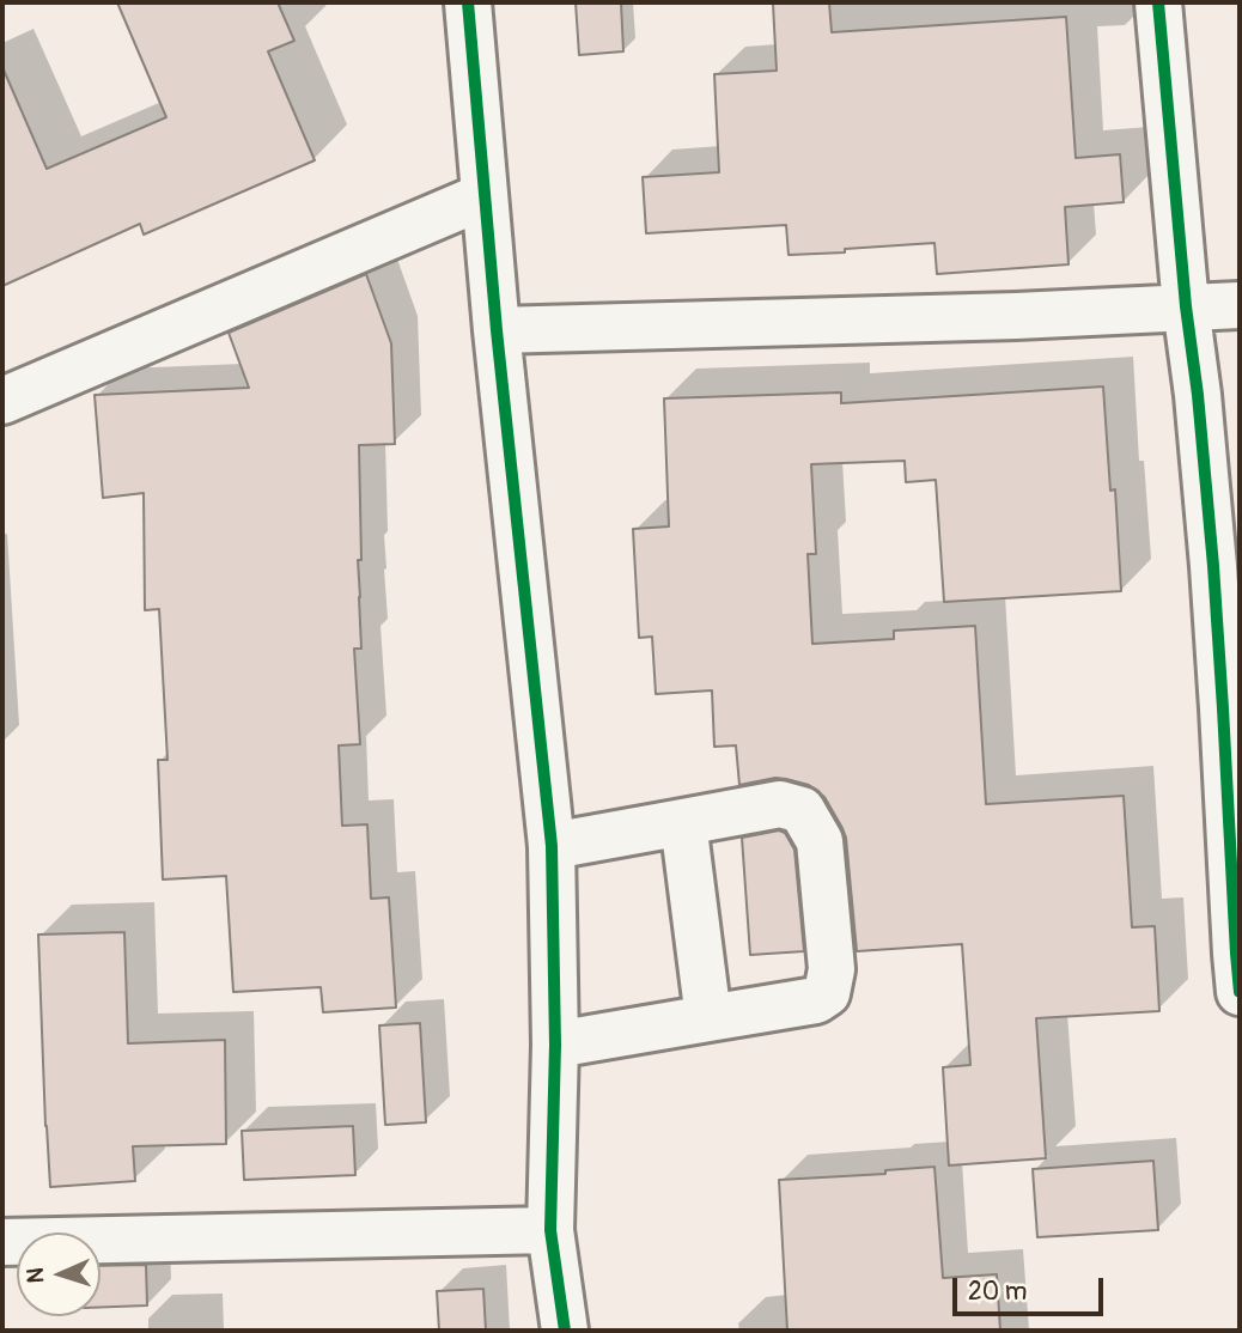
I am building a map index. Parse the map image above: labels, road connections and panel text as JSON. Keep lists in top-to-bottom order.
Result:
{
  "scale_bar": "20 m",
  "north": "left"
}
